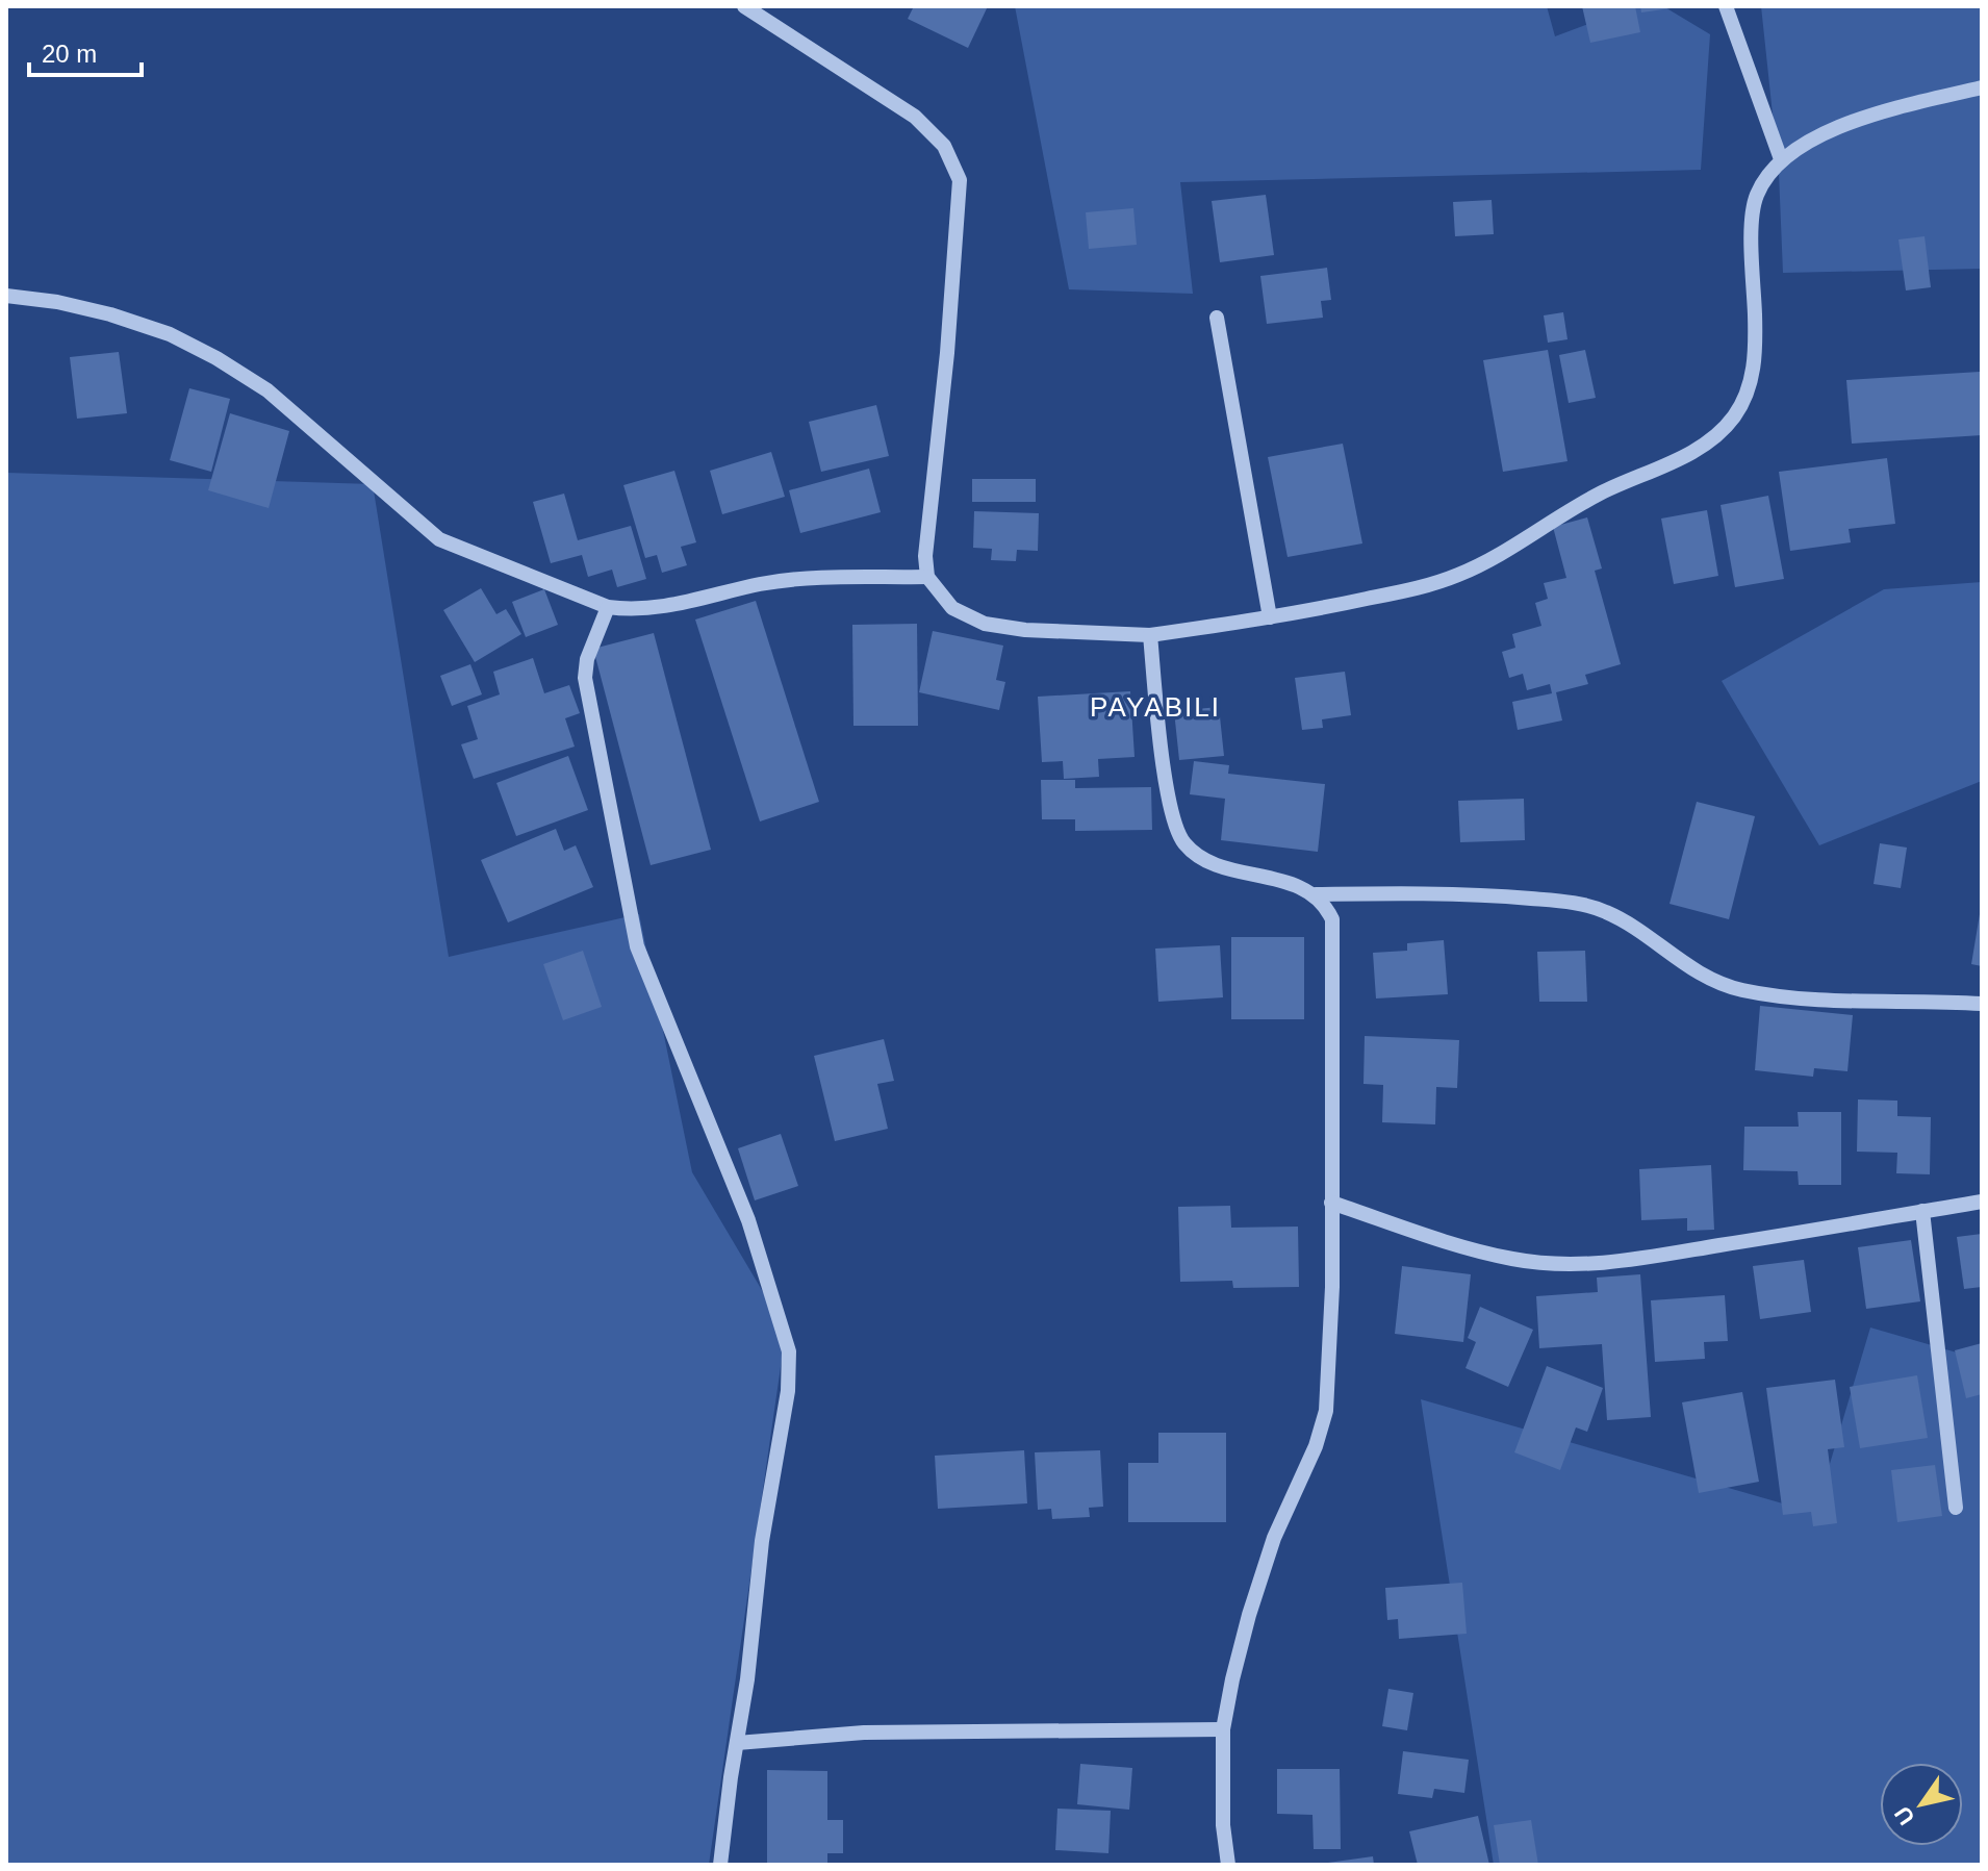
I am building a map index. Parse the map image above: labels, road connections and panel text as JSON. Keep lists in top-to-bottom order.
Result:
{
  "districts": ["PAYABILI"],
  "scale_bar": "20 m",
  "north": "bottom left"
}
